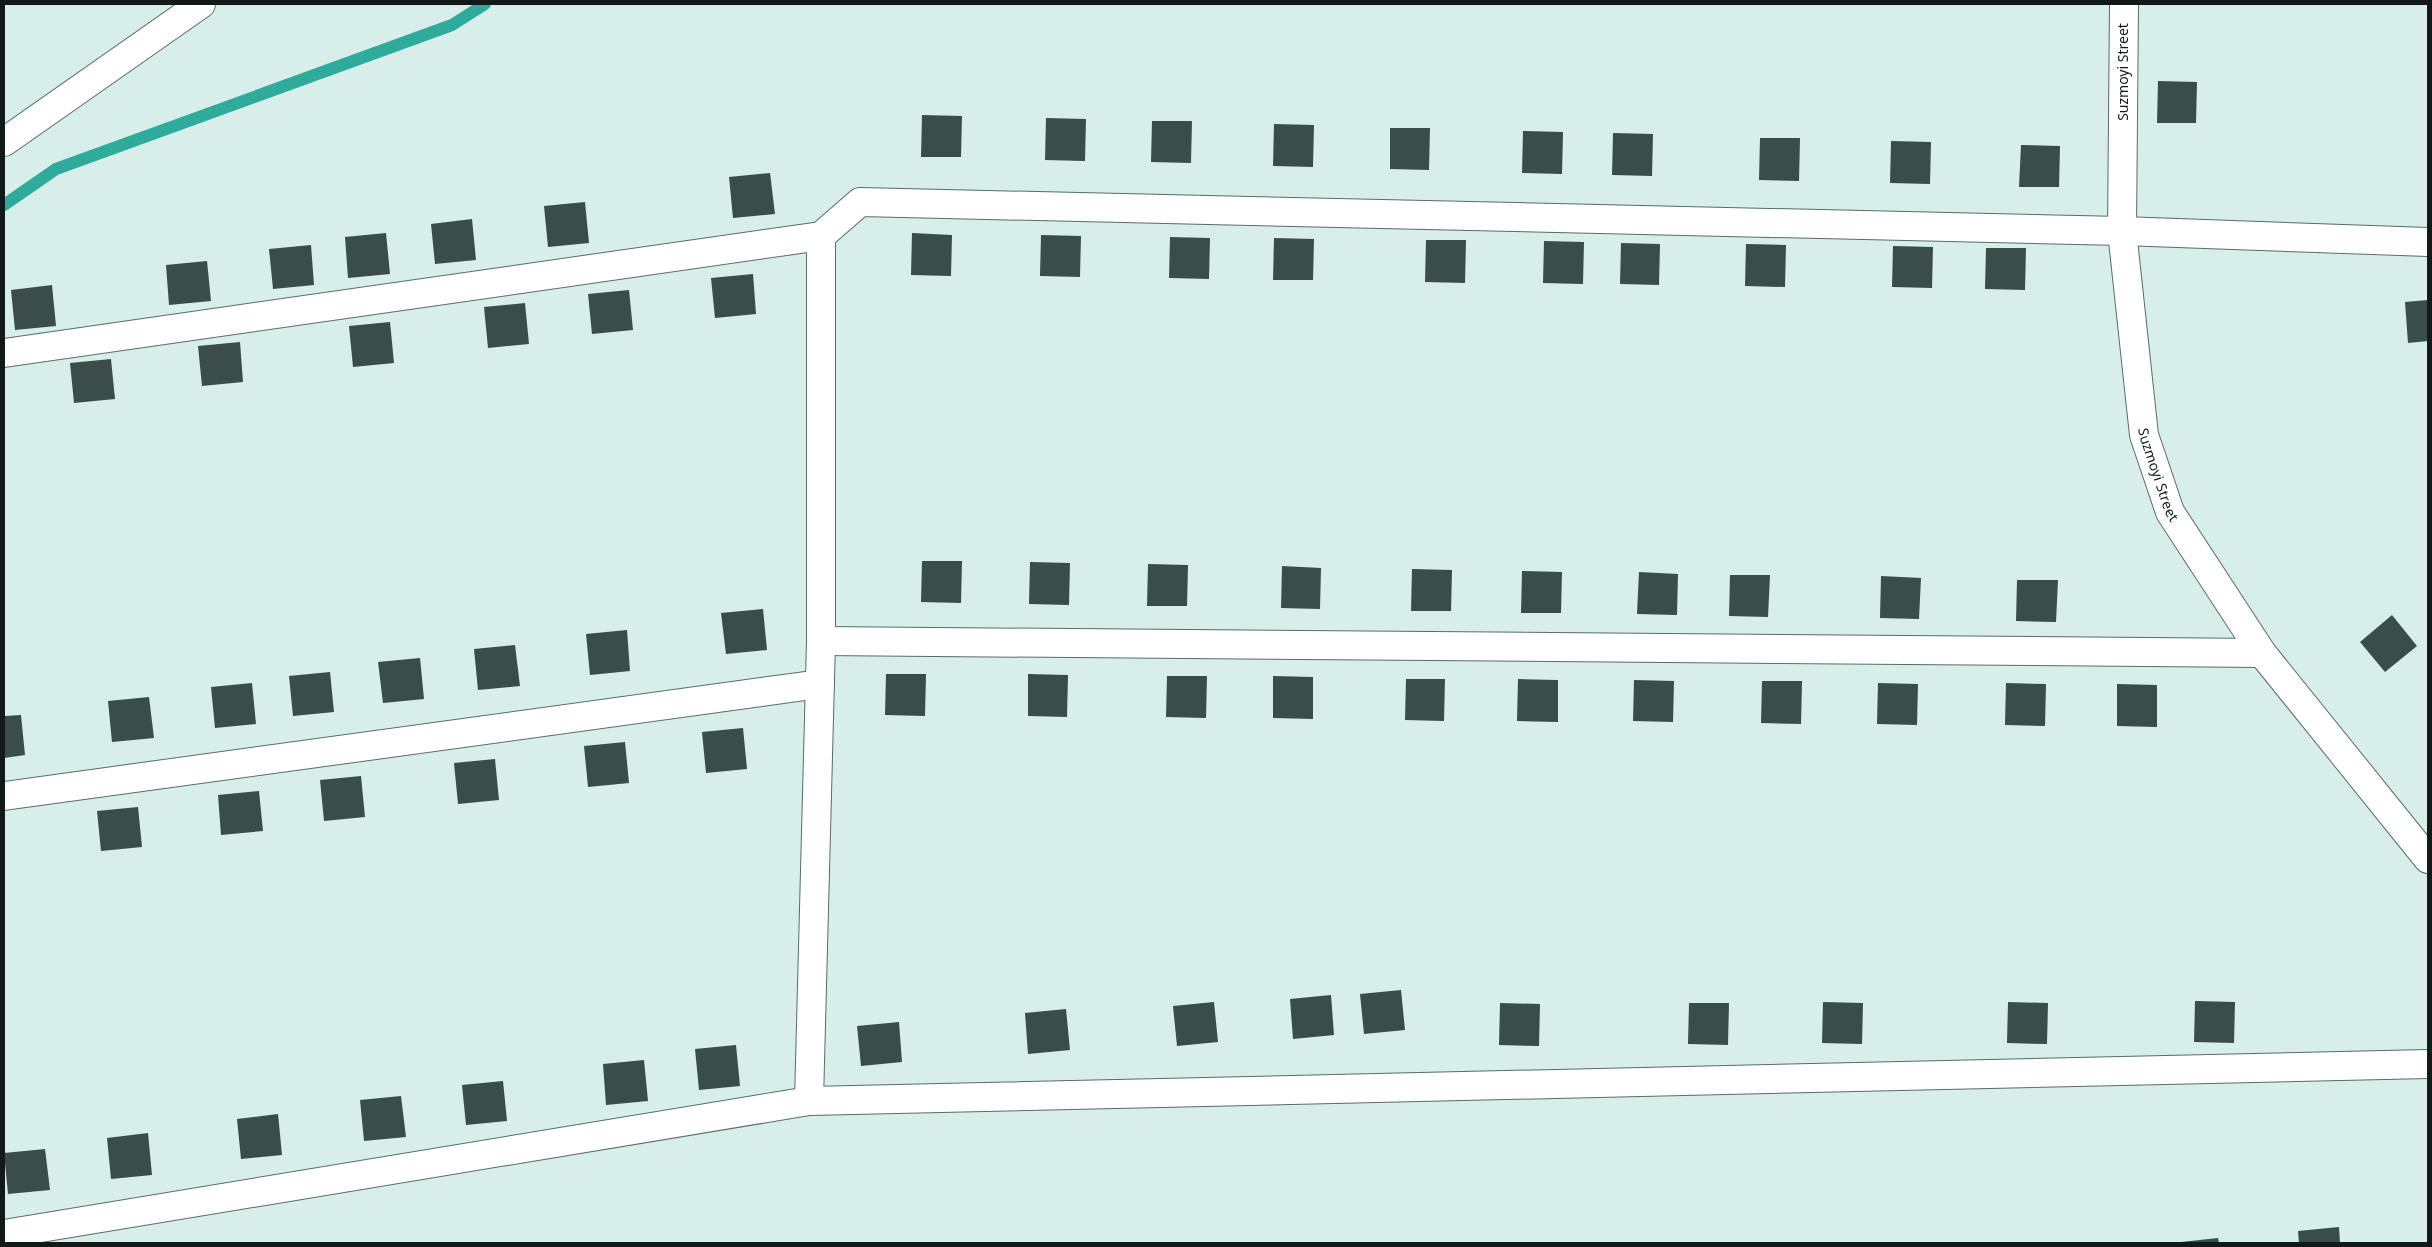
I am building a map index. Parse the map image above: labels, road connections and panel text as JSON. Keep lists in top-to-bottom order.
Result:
{
  "streets": {
    "street": ["Suzmoyi Street"]
  }
}
